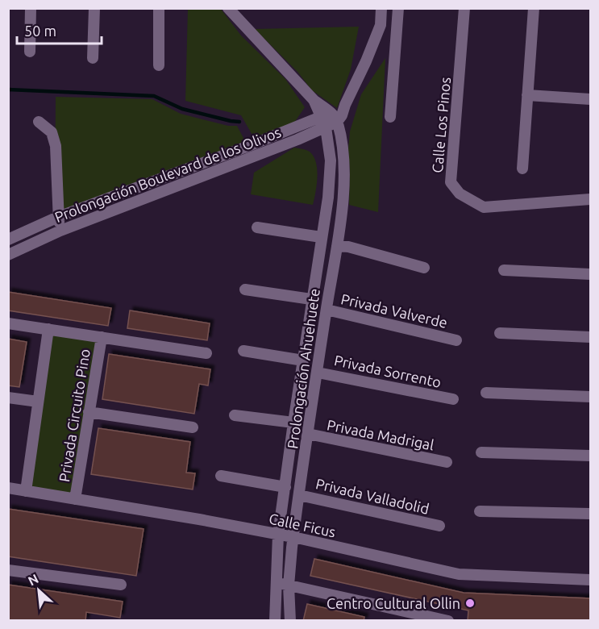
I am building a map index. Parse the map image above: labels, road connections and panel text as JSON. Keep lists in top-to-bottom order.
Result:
{
  "streets": {
    "street": [
      "Calle Los Pinos",
      "Prolongación Boulevard de los Olivos",
      "Privada Valverde",
      "Prolongación Ahuehuete",
      "Privada Sorrento",
      "Privada Circuito Pino",
      "Privada Madrigal",
      "Privada Valladolid",
      "Calle Ficus"
    ]
  },
  "crossings": [
    ["Prolongación Boulevard de los Olivos", "Prolongación Ahuehuete"],
    ["Privada Valverde", "Prolongación Ahuehuete"],
    ["Prolongación Ahuehuete", "Privada Sorrento"],
    ["Prolongación Ahuehuete", "Privada Madrigal"],
    ["Prolongación Ahuehuete", "Privada Valladolid"],
    ["Prolongación Ahuehuete", "Calle Ficus"],
    ["Privada Circuito Pino", "Calle Ficus"]
  ],
  "places": ["Centro Cultural Ollin"],
  "scale_bar": "50 m",
  "north": "top left"
}
